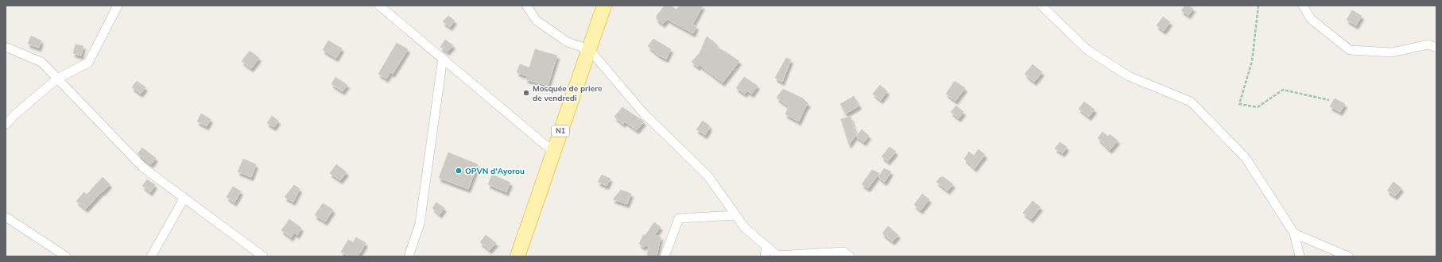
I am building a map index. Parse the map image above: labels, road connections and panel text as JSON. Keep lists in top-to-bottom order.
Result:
{
  "streets": {
    "main road": ["N1"]
  },
  "places": ["Mosquée de priere de vendredi", "OPVN d'Ayorou"]
}
